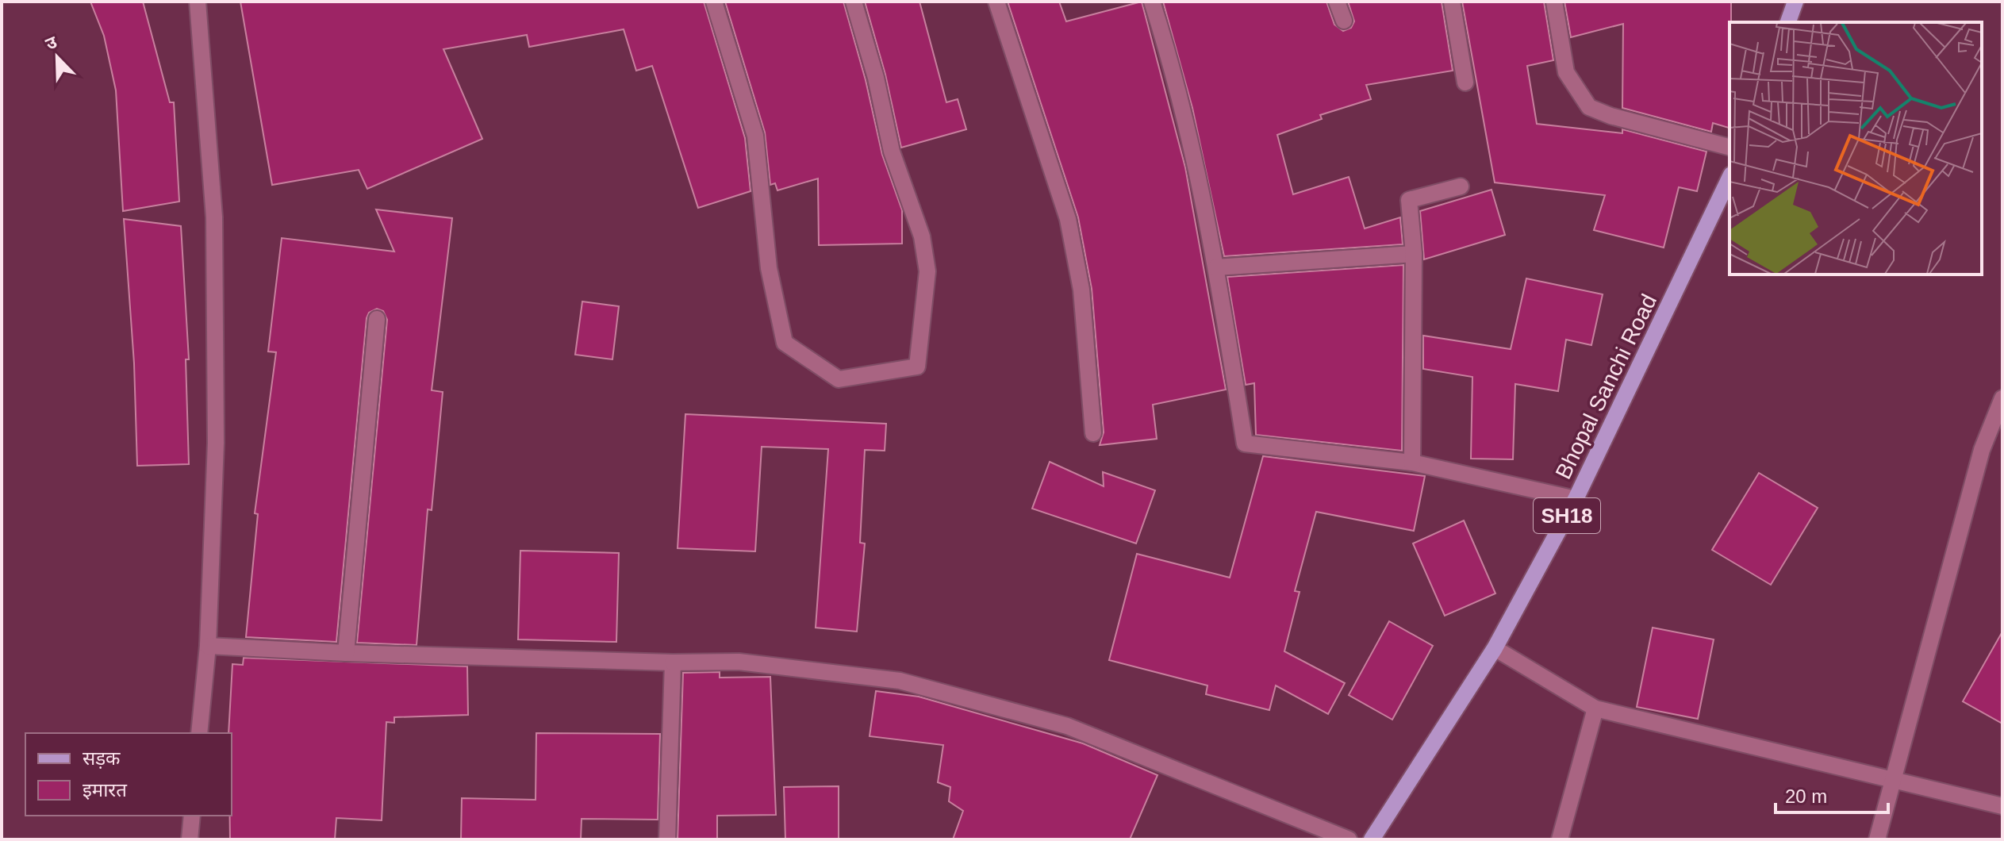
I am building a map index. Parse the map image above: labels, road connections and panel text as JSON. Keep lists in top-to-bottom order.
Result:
{
  "streets": {
    "main road": ["Bhopal Sanchi Road", "SH18"]
  },
  "legend": ["सड़क", "इमारत"],
  "scale_bar": "20 m",
  "north": "top left"
}
